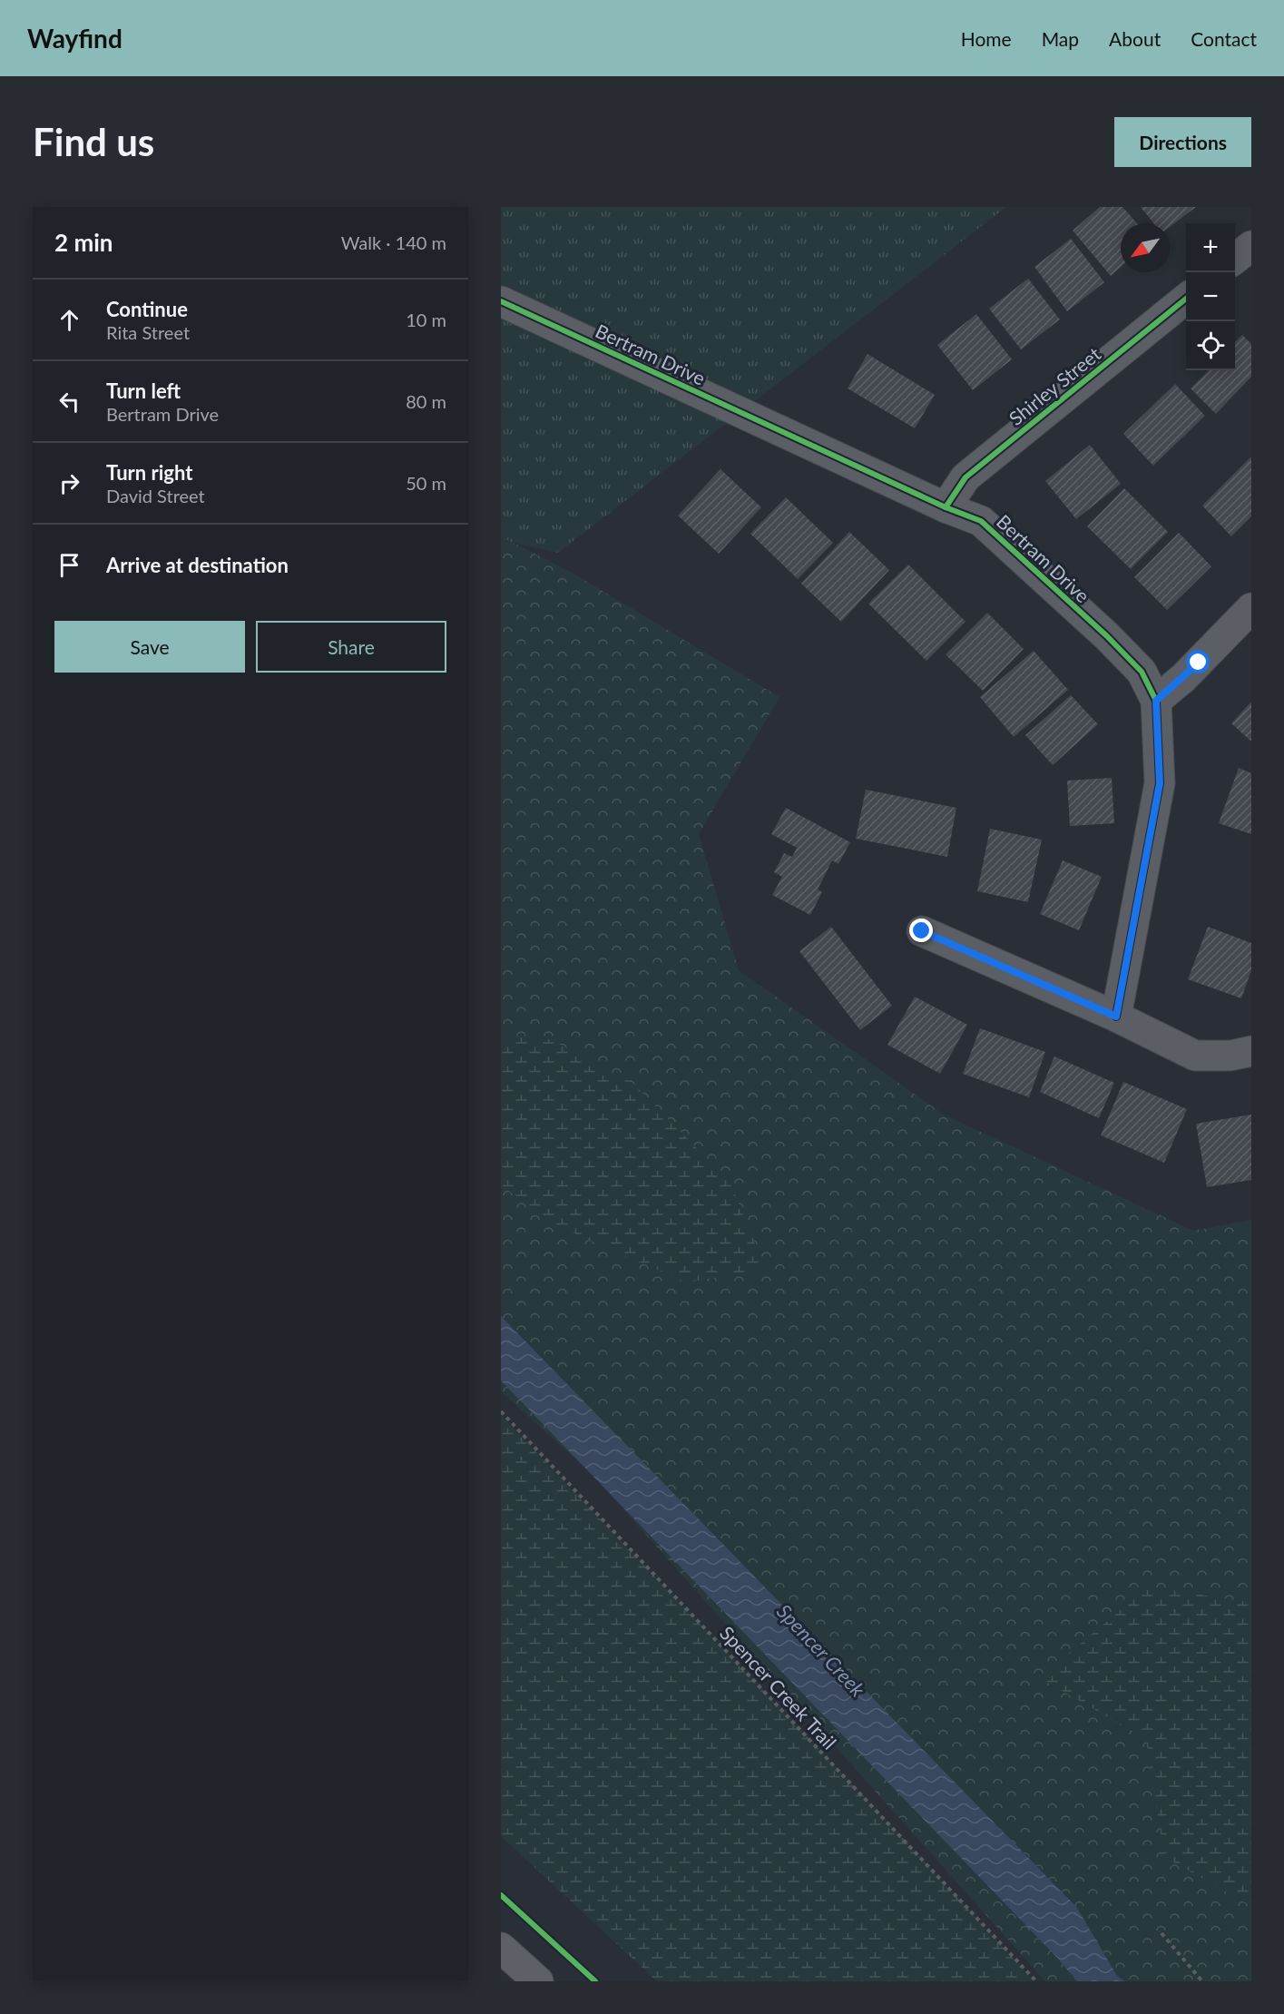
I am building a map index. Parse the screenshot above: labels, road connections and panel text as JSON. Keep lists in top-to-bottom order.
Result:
{
  "streets": {
    "street": ["Bertram Drive", "Shirley Street"],
    "path": ["Spencer Creek Trail"]
  },
  "crossings": [
    ["Bertram Drive", "Shirley Street"]
  ],
  "water": ["Spencer Creek"],
  "north": "bottom left",
  "page": {
    "header": "Wayfind",
    "nav": [
      "Home",
      "Map",
      "About",
      "Contact"
    ],
    "buttons": [
      "Directions",
      ["Save", "Share"]
    ],
    "title": "Find us",
    "heading": ["2 min", "Walk · 140 m"],
    "map_buttons": ["+", "−"],
    "list": [
      ["Continue", "Rita Street", "10 m"],
      ["Turn left", "Bertram Drive", "80 m"],
      ["Turn right", "David Street", "50 m"],
      "Arrive at destination"
    ]
  }
}
